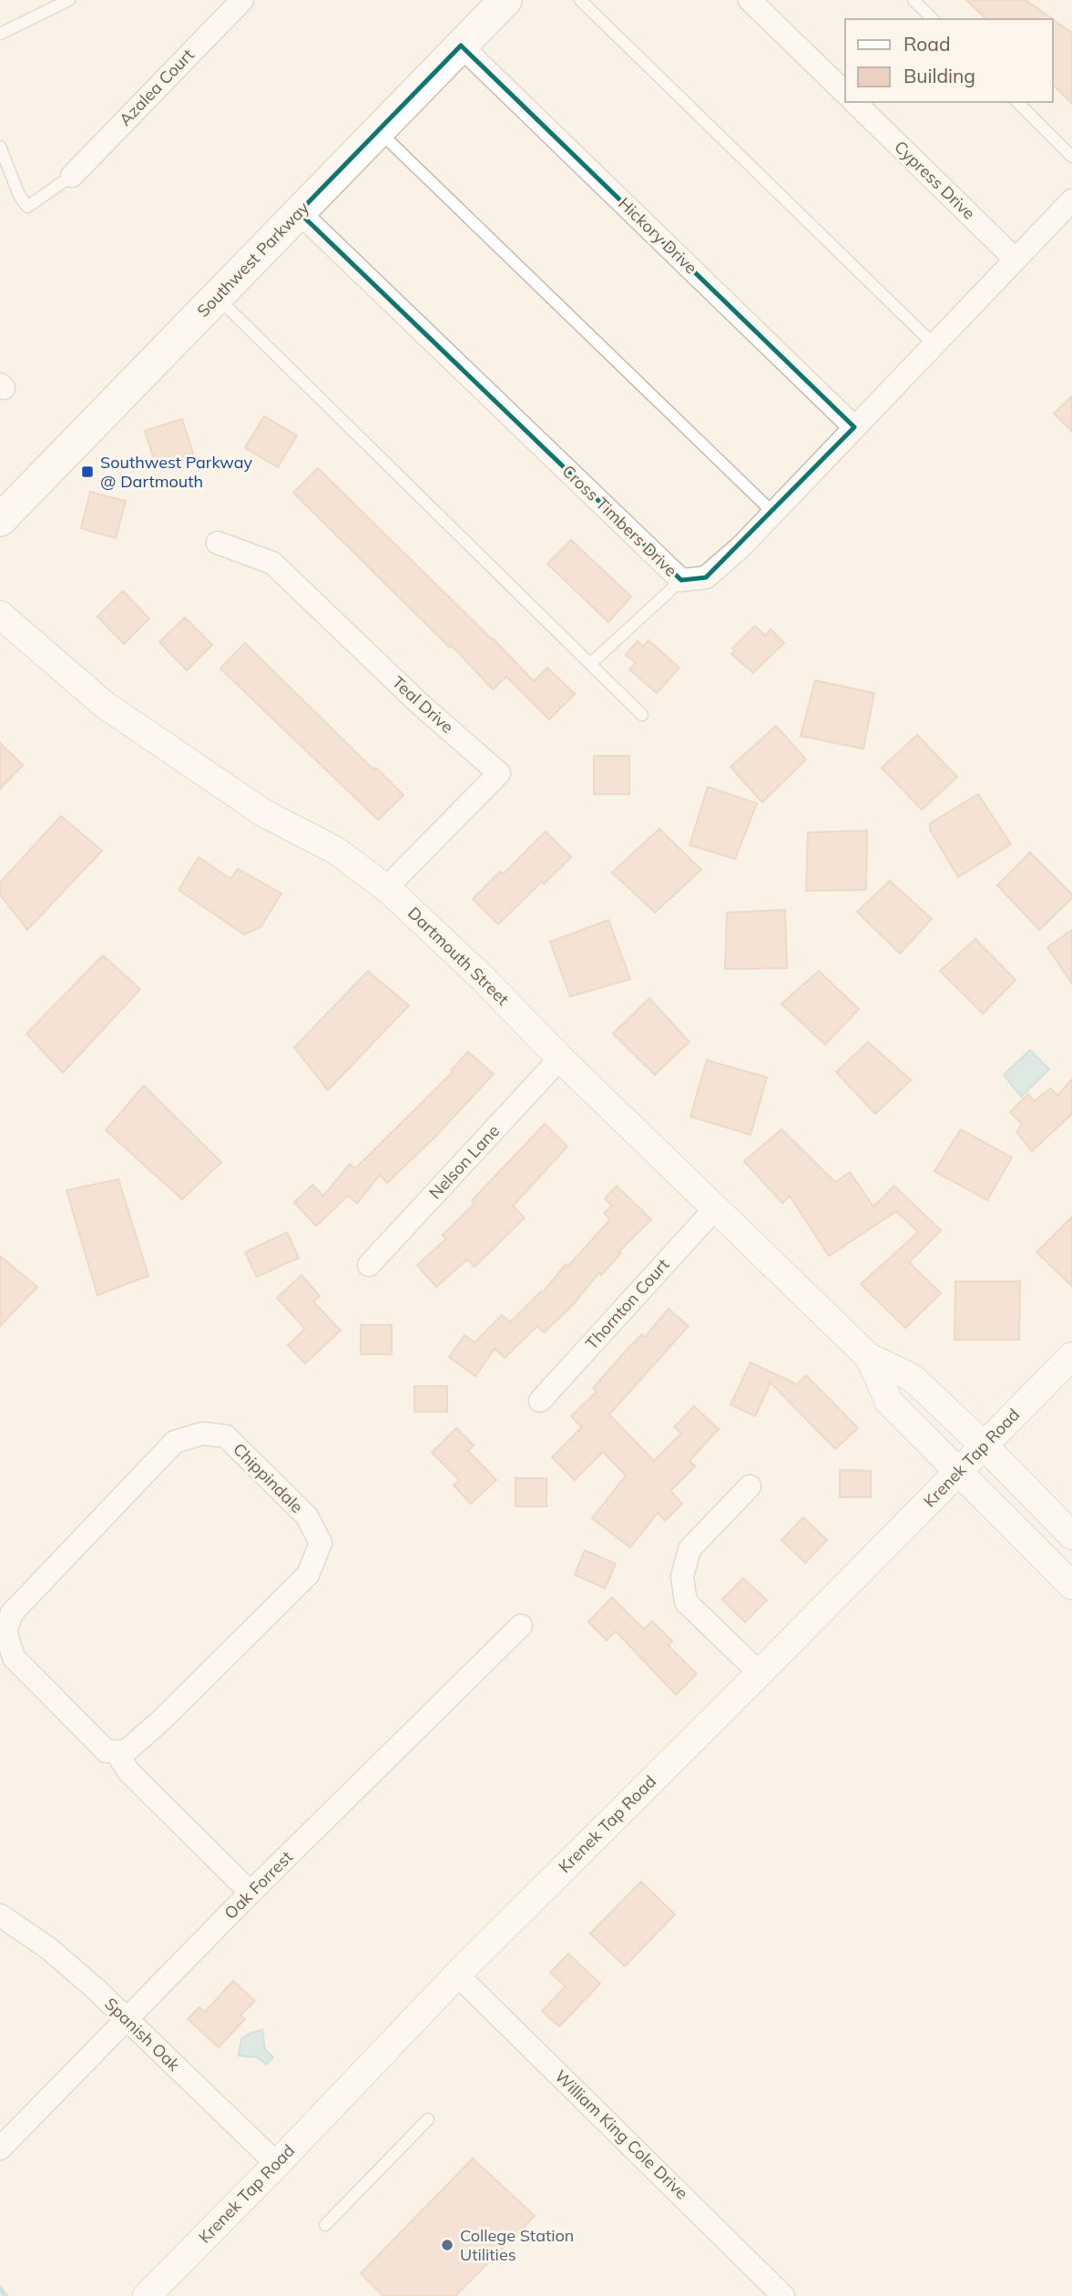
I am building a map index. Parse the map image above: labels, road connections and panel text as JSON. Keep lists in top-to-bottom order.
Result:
{
  "streets": {
    "main road": ["Southwest Parkway"],
    "street": [
      "Azalea Court",
      "Cypress Drive",
      "Hickory Drive",
      "Cross Timbers Drive",
      "Teal Drive",
      "Dartmouth Street",
      "Nelson Lane",
      "Thornton Court",
      "Krenek Tap Road",
      "Chippindale",
      "Oak Forrest",
      "Spanish Oak",
      "William King Cole Drive"
    ]
  },
  "crossings": [
    ["Cypress Drive", "Cross Timbers Drive"],
    ["Hickory Drive", "Southwest Parkway"],
    ["Hickory Drive", "Cross Timbers Drive"],
    ["Southwest Parkway", "Cross Timbers Drive"],
    ["Teal Drive", "Dartmouth Street"],
    ["Dartmouth Street", "Nelson Lane"],
    ["Dartmouth Street", "Thornton Court"],
    ["Dartmouth Street", "Krenek Tap Road"],
    ["Krenek Tap Road", "Spanish Oak"],
    ["Krenek Tap Road", "William King Cole Drive"],
    ["Chippindale", "Oak Forrest"],
    ["Oak Forrest", "Spanish Oak"]
  ],
  "places": {
    "transit": ["Southwest Parkway @ Dartmouth"],
    "other": ["College Station Utilities"]
  },
  "legend": ["Road", "Building"]
}
